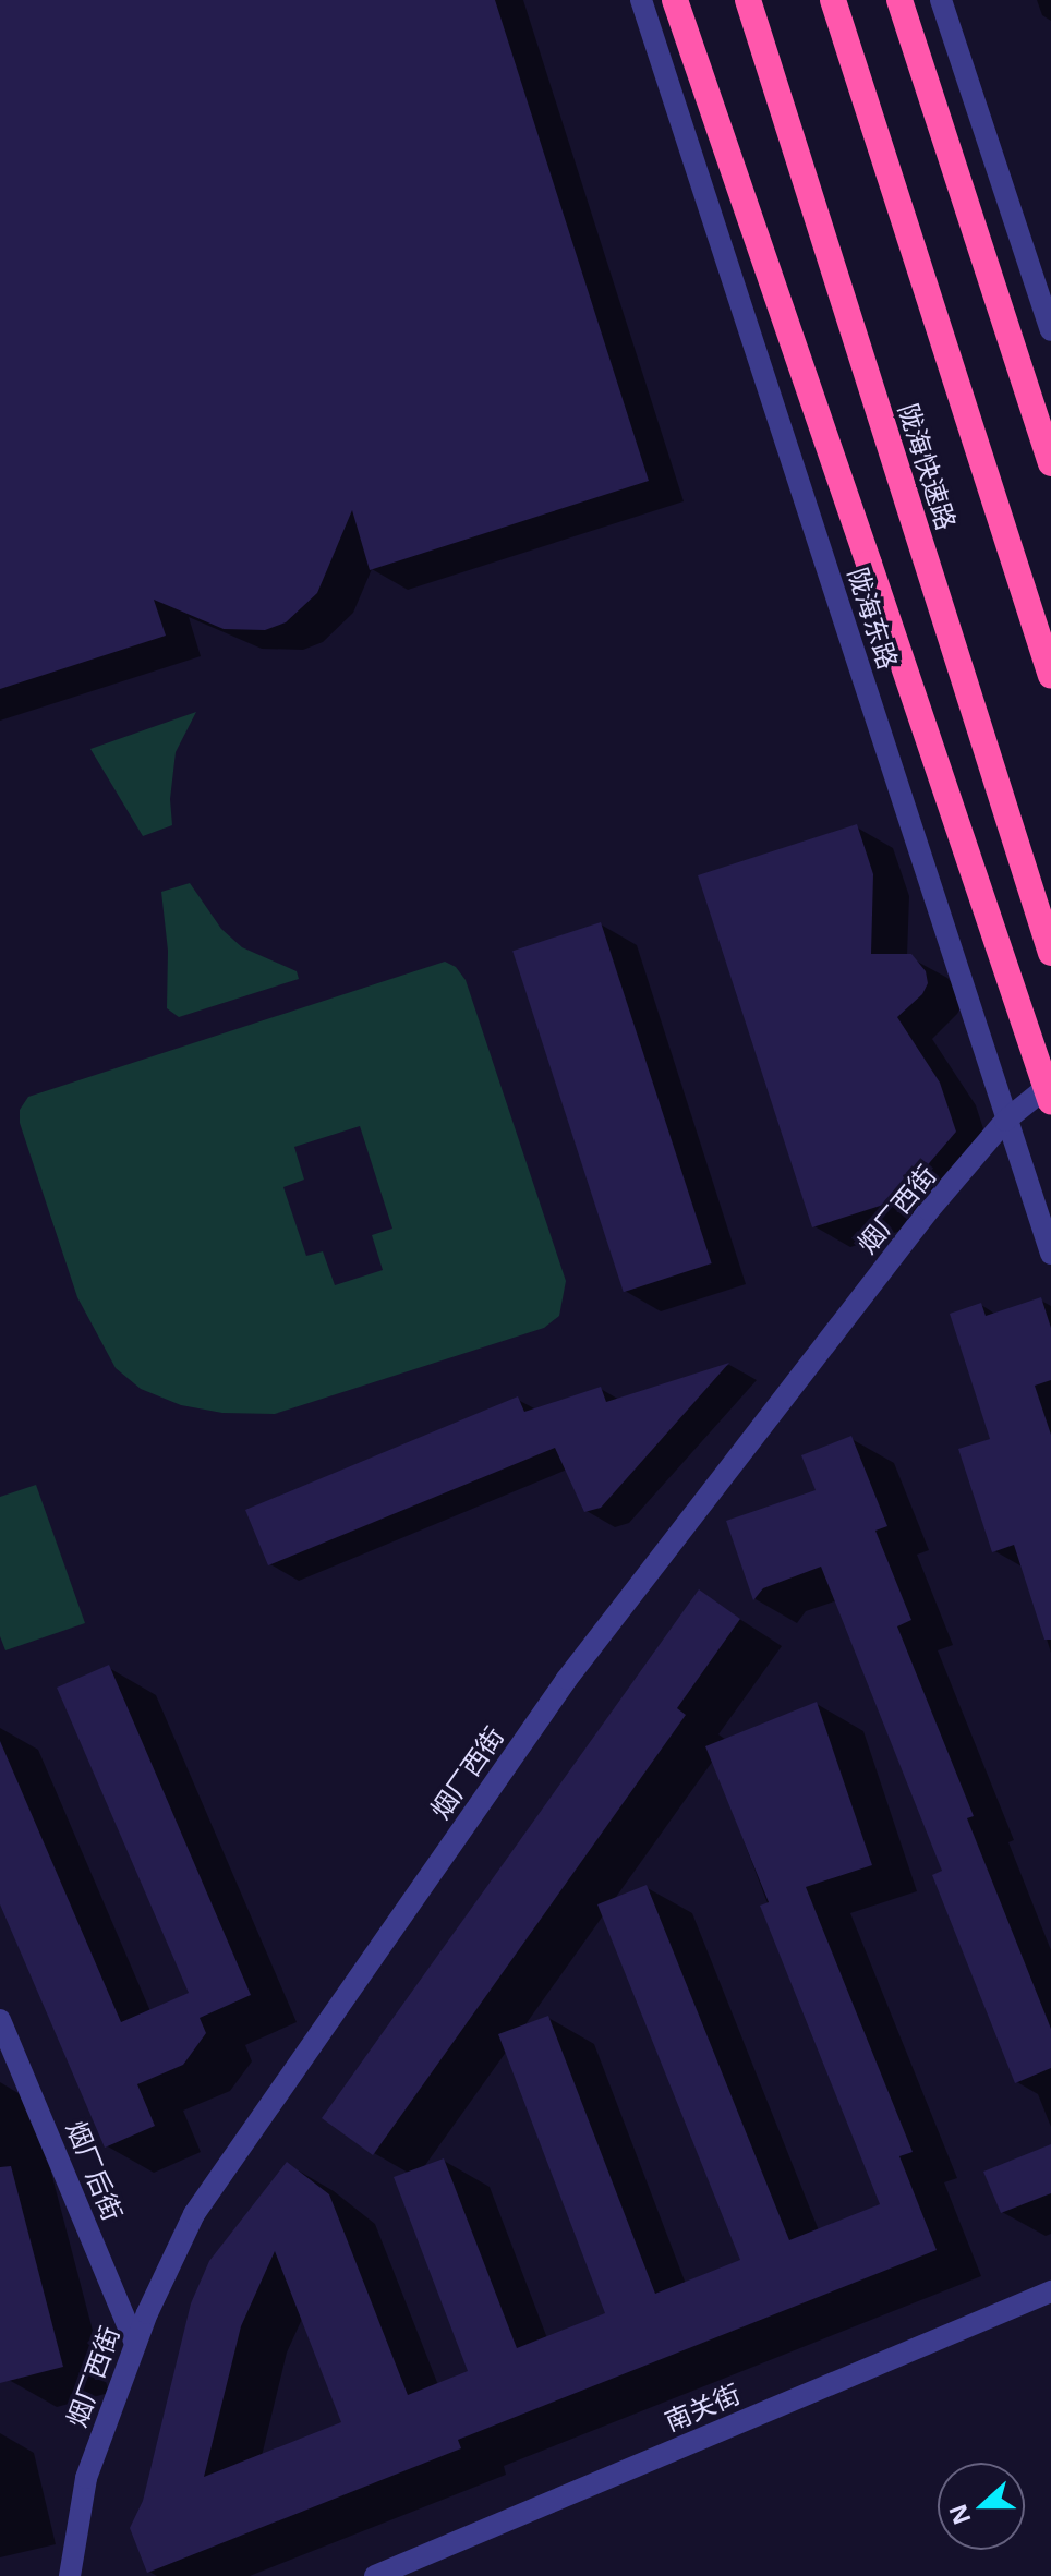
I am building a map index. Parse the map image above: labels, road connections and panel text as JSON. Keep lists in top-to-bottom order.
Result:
{
  "streets": {
    "highway": ["陇海快速路"],
    "street": [
      "陇海东路",
      "烟厂西街",
      "烟厂后街",
      "南关街"
    ]
  },
  "crossings": [
    ["陇海东路", "烟厂西街"],
    ["烟厂西街", "烟厂后街"]
  ],
  "north": "left"
}
